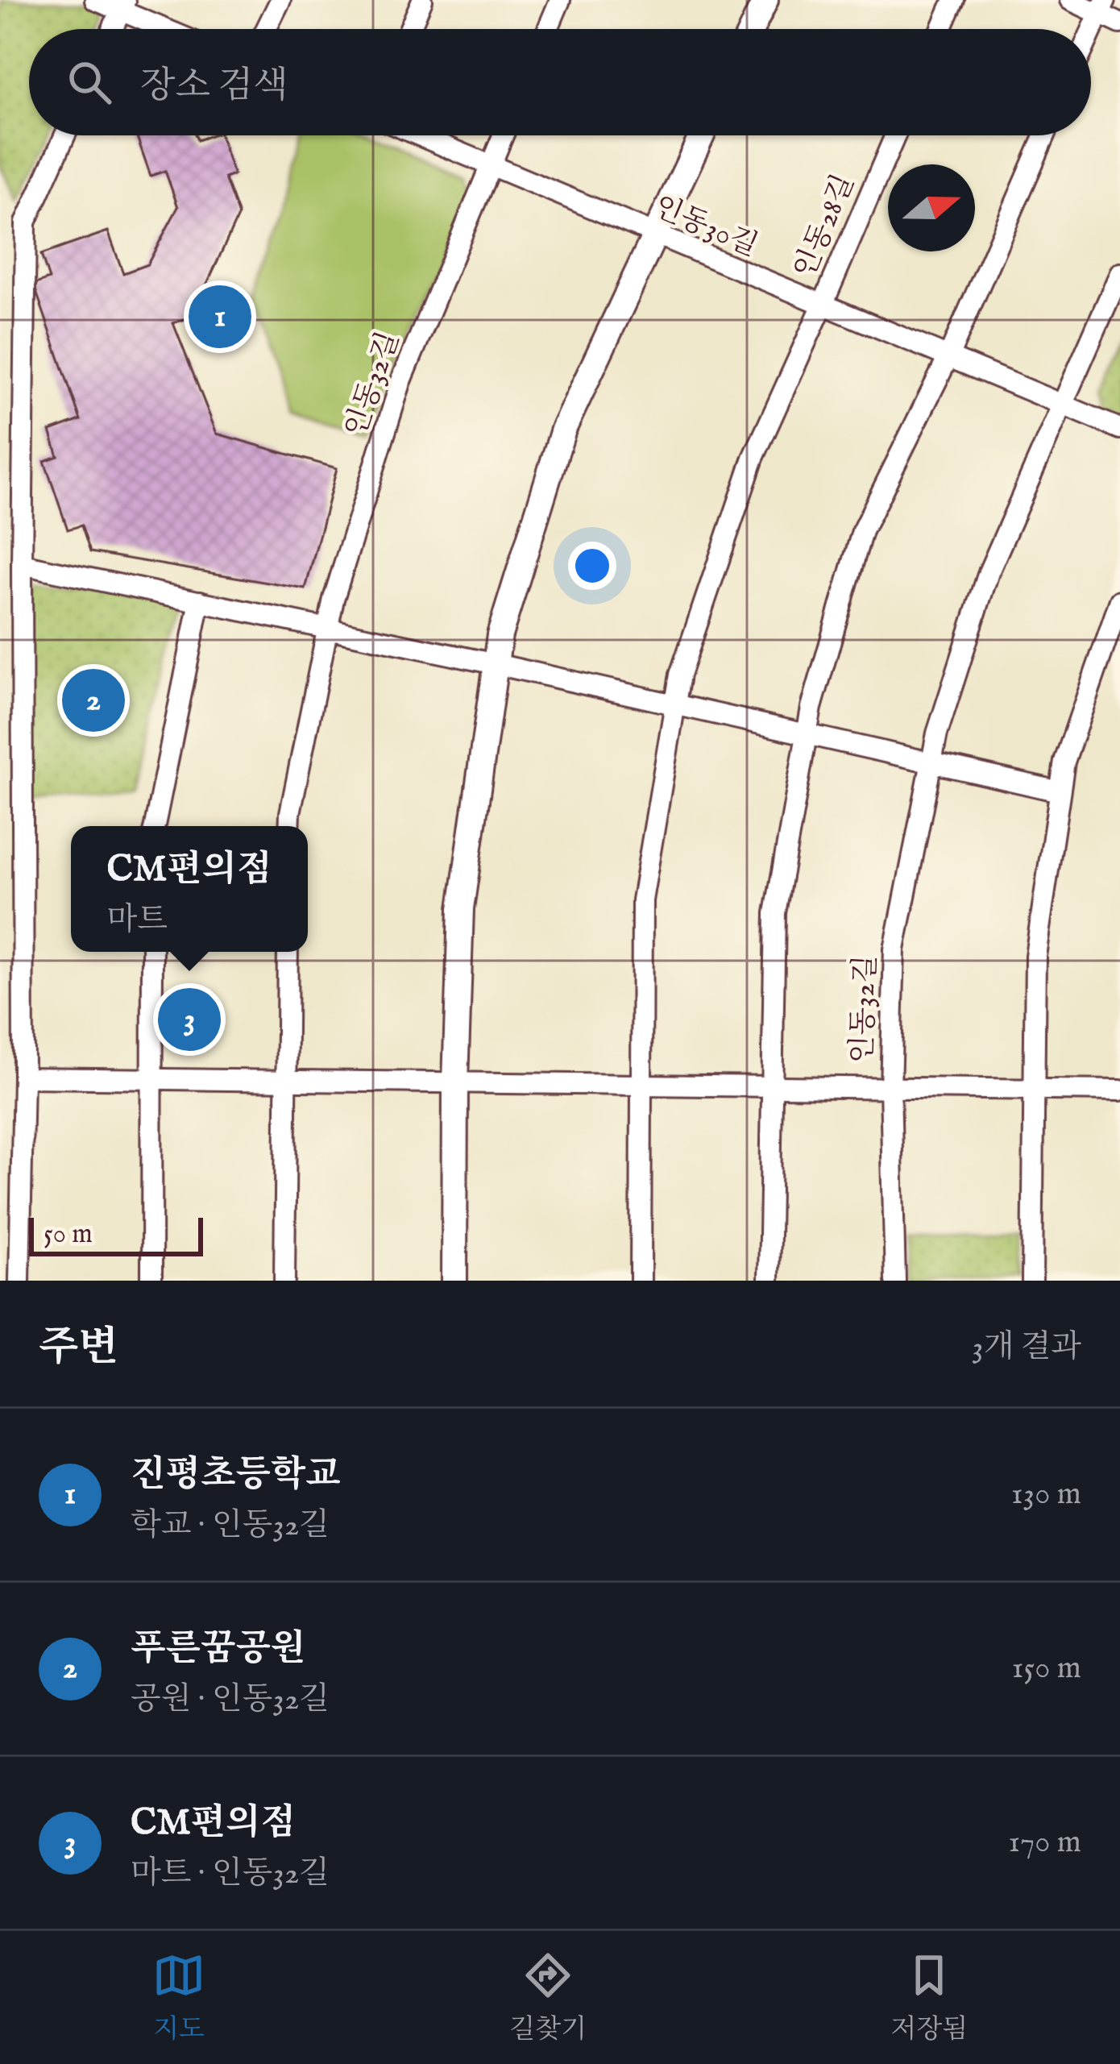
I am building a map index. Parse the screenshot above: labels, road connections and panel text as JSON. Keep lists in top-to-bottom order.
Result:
{
  "streets": {
    "street": ["인동30길", "인동28길", "인동32길"]
  },
  "crossings": [
    ["인동30길", "인동28길"],
    ["인동30길", "인동32길"]
  ],
  "scale_bar": "50 m",
  "north": "right",
  "page": {
    "search": "장소 검색",
    "pins": ["1", "2", "3"],
    "popup": ["CM편의점", "마트"],
    "scale": "50 m",
    "heading": ["주변", "3개 결과"],
    "list": [
      {
        "mark": "1",
        "name": "진평초등학교",
        "note": "학교 · 인동32길",
        "value": "130 m"
      },
      {
        "mark": "2",
        "name": "푸른꿈공원",
        "note": "공원 · 인동32길",
        "value": "150 m"
      },
      {
        "mark": "3",
        "name": "CM편의점",
        "note": "마트 · 인동32길",
        "value": "170 m"
      }
    ],
    "nav": ["지도", "길찾기", "저장됨"]
  }
}
